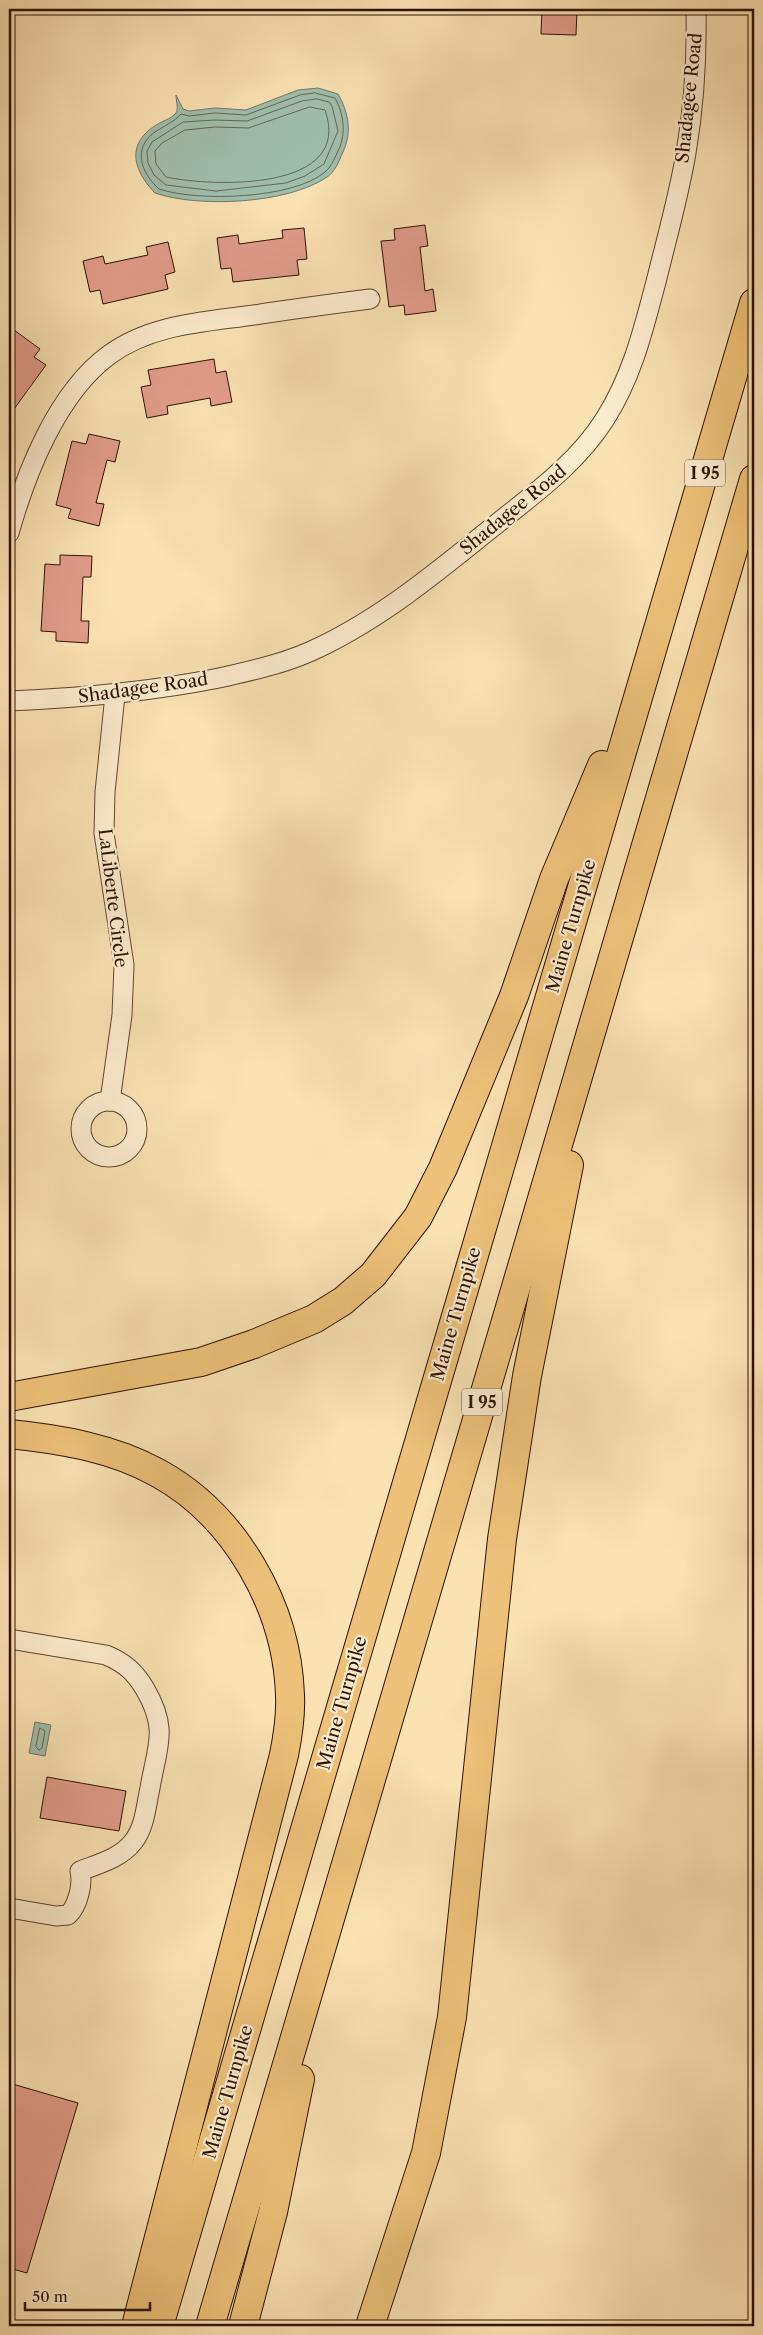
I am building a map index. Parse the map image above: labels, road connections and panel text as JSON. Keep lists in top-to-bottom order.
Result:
{
  "streets": {
    "highway": ["I 95", "Maine Turnpike"],
    "street": ["Shadagee Road", "LaLiberte Circle"]
  },
  "crossings": [
    ["Shadagee Road", "LaLiberte Circle"]
  ],
  "scale_bar": "50 m"
}
